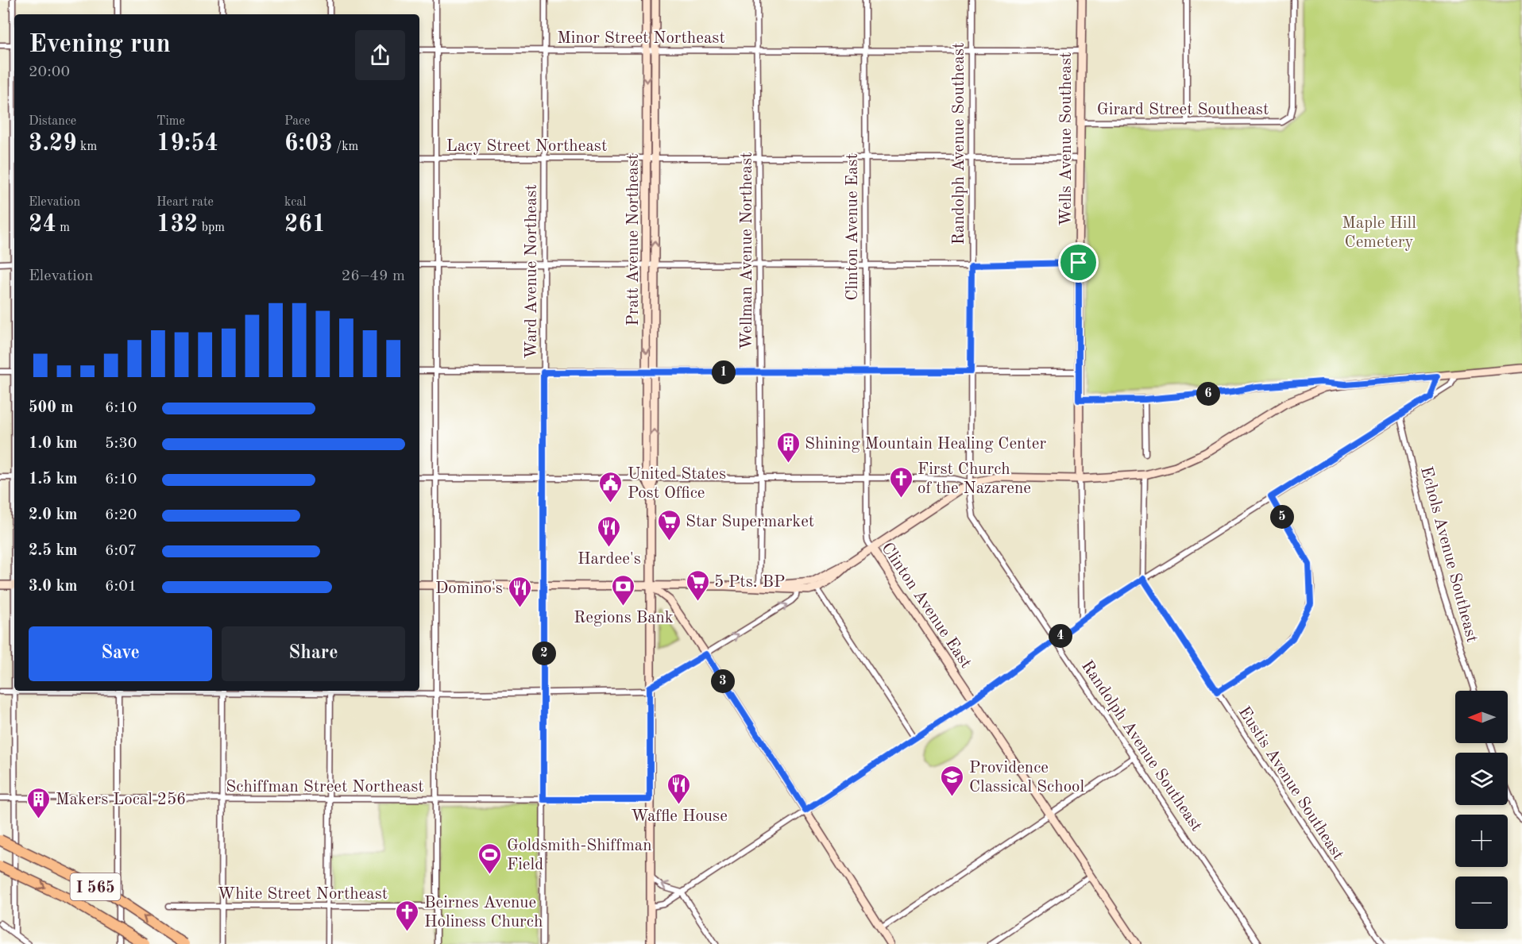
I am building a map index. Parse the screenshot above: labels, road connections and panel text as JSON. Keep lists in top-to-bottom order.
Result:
{
  "streets": {
    "highway": ["I 565"],
    "main road": ["Wells Avenue Southeast", "Clinton Avenue East", "Pratt Avenue Northeast"],
    "street": [
      "Minor Street Northeast",
      "Girard Street Southeast",
      "Randolph Avenue Southeast",
      "Lacy Street Northeast",
      "Wellman Avenue Northeast",
      "Ward Avenue Northeast",
      "Echols Avenue Southeast",
      "Eustis Avenue Southeast",
      "Schiffman Street Northeast",
      "White Street Northeast"
    ]
  },
  "crossings": [
    ["Minor Street Northeast", "Wells Avenue Southeast"],
    ["Minor Street Northeast", "Randolph Avenue Southeast"],
    ["Minor Street Northeast", "Clinton Avenue East"],
    ["Minor Street Northeast", "Pratt Avenue Northeast"],
    ["Minor Street Northeast", "Wellman Avenue Northeast"],
    ["Minor Street Northeast", "Ward Avenue Northeast"],
    ["Girard Street Southeast", "Wells Avenue Southeast"],
    ["Wells Avenue Southeast", "Lacy Street Northeast"],
    ["Randolph Avenue Southeast", "Lacy Street Northeast"],
    ["Lacy Street Northeast", "Clinton Avenue East"],
    ["Lacy Street Northeast", "Pratt Avenue Northeast"],
    ["Lacy Street Northeast", "Wellman Avenue Northeast"],
    ["Lacy Street Northeast", "Ward Avenue Northeast"],
    ["Ward Avenue Northeast", "Schiffman Street Northeast"]
  ],
  "parks": ["Maple Hill Cemetery"],
  "places": {
    "building": ["Shining Mountain Healing Center", "Makers Local 256"],
    "church": ["First Church of the Nazarene", "Beirnes Avenue Holiness Church"],
    "public building": ["United States Post Office"],
    "supermarket": ["Star Supermarket", "5 Pts. BP"],
    "restaurant": ["Hardee's", "Domino's", "Waffle House"],
    "bank": ["Regions Bank"],
    "school or university": ["Providence Classical School"],
    "sports": ["Goldsmith-Shiffman Field"]
  },
  "north": "left",
  "page": {
    "heading": ["Evening run", "20:00"],
    "stats": [
      ["Distance", "3.29 km"],
      ["Time", "19:54"],
      ["Pace", "6:03 /km"],
      ["Elevation", "24 m"],
      ["Heart rate", "132 bpm"],
      ["kcal", "261"]
    ],
    "chart": ["Elevation", "26–49 m"],
    "pins": [
      "1",
      "6",
      "5",
      "4",
      "2",
      "3"
    ],
    "list": [
      {
        "name": "500 m",
        "note": "6:10"
      },
      {
        "name": "1.0 km",
        "note": "5:30"
      },
      {
        "name": "1.5 km",
        "note": "6:10"
      },
      {
        "name": "2.0 km",
        "note": "6:20"
      },
      {
        "name": "2.5 km",
        "note": "6:07"
      },
      {
        "name": "3.0 km",
        "note": "6:01"
      }
    ],
    "buttons": ["Save", "Share"],
    "map_buttons": ["+", "−"]
  }
}
